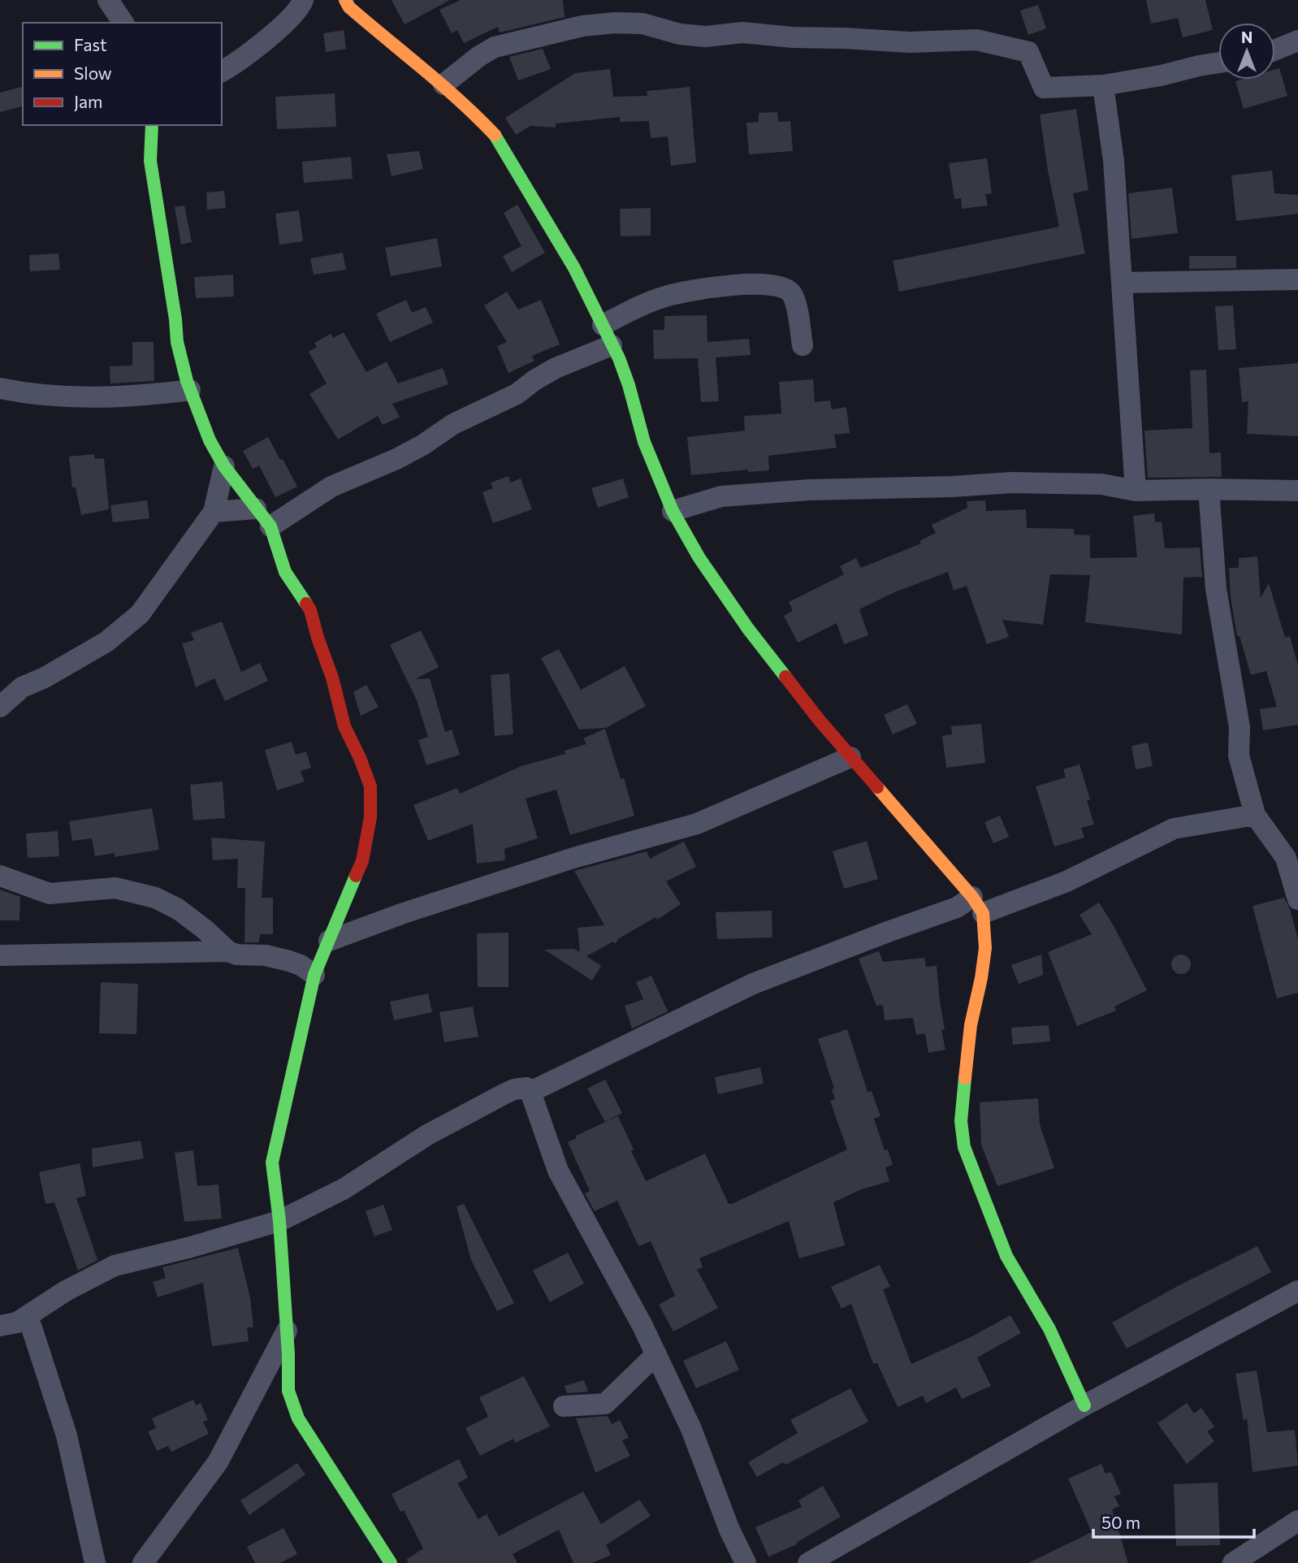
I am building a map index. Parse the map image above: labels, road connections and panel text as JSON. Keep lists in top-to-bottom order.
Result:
{
  "legend": ["Fast", "Slow", "Jam"],
  "scale_bar": "50 m",
  "north": "top"
}
